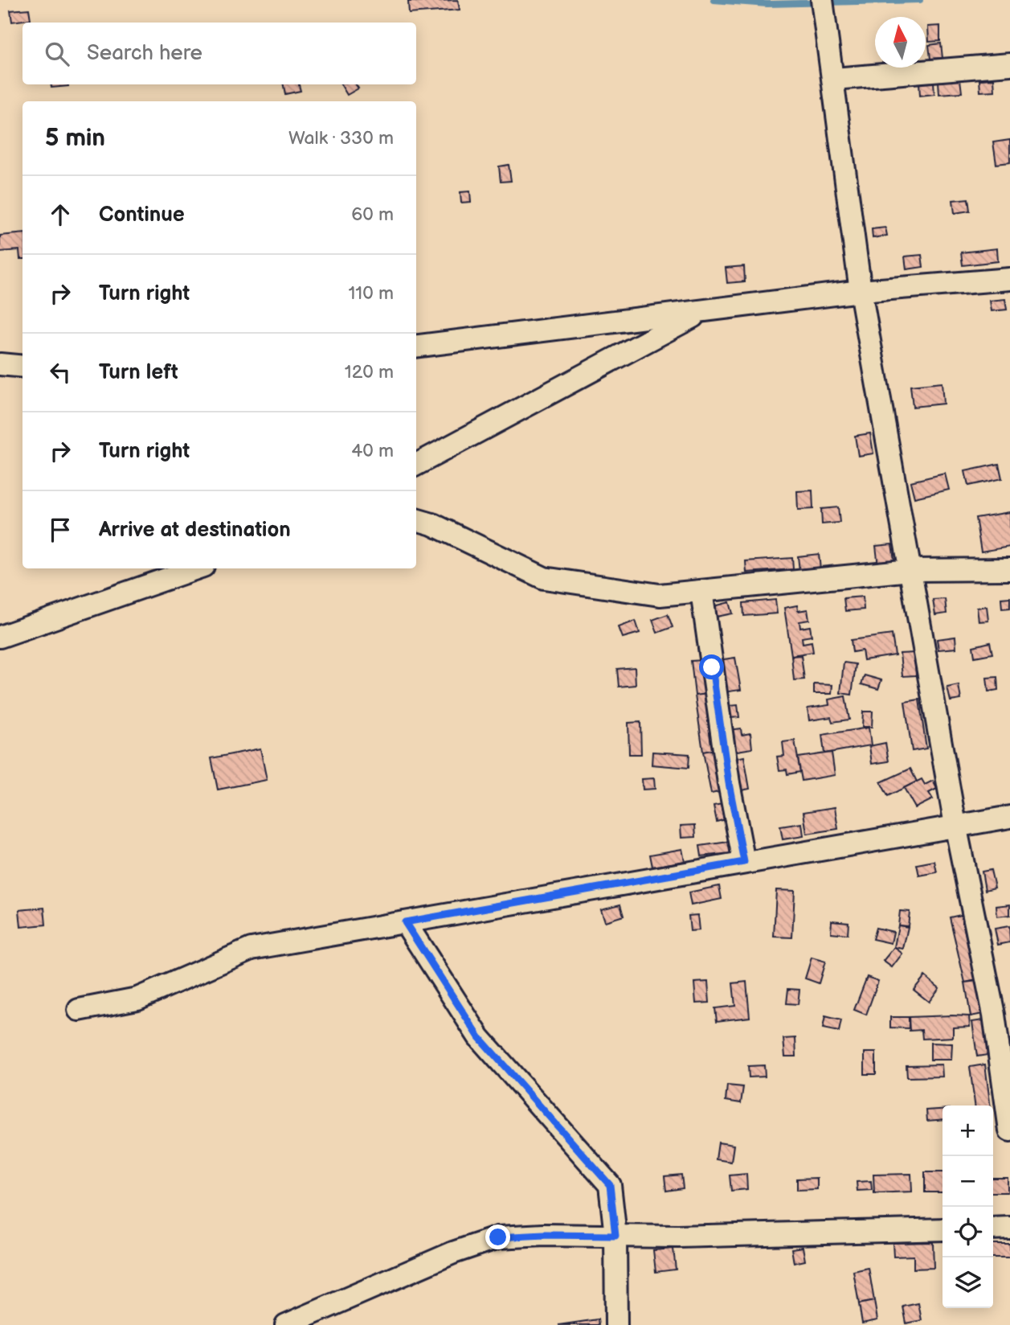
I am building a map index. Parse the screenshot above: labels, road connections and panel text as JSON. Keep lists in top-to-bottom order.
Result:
{
  "north": "top",
  "page": {
    "search": "Search here",
    "heading": ["5 min", "Walk · 330 m"],
    "list": [
      ["Continue", "60 m"],
      ["Turn right", "110 m"],
      ["Turn left", "120 m"],
      ["Turn right", "40 m"],
      "Arrive at destination"
    ],
    "map_buttons": ["+", "−"]
  }
}
